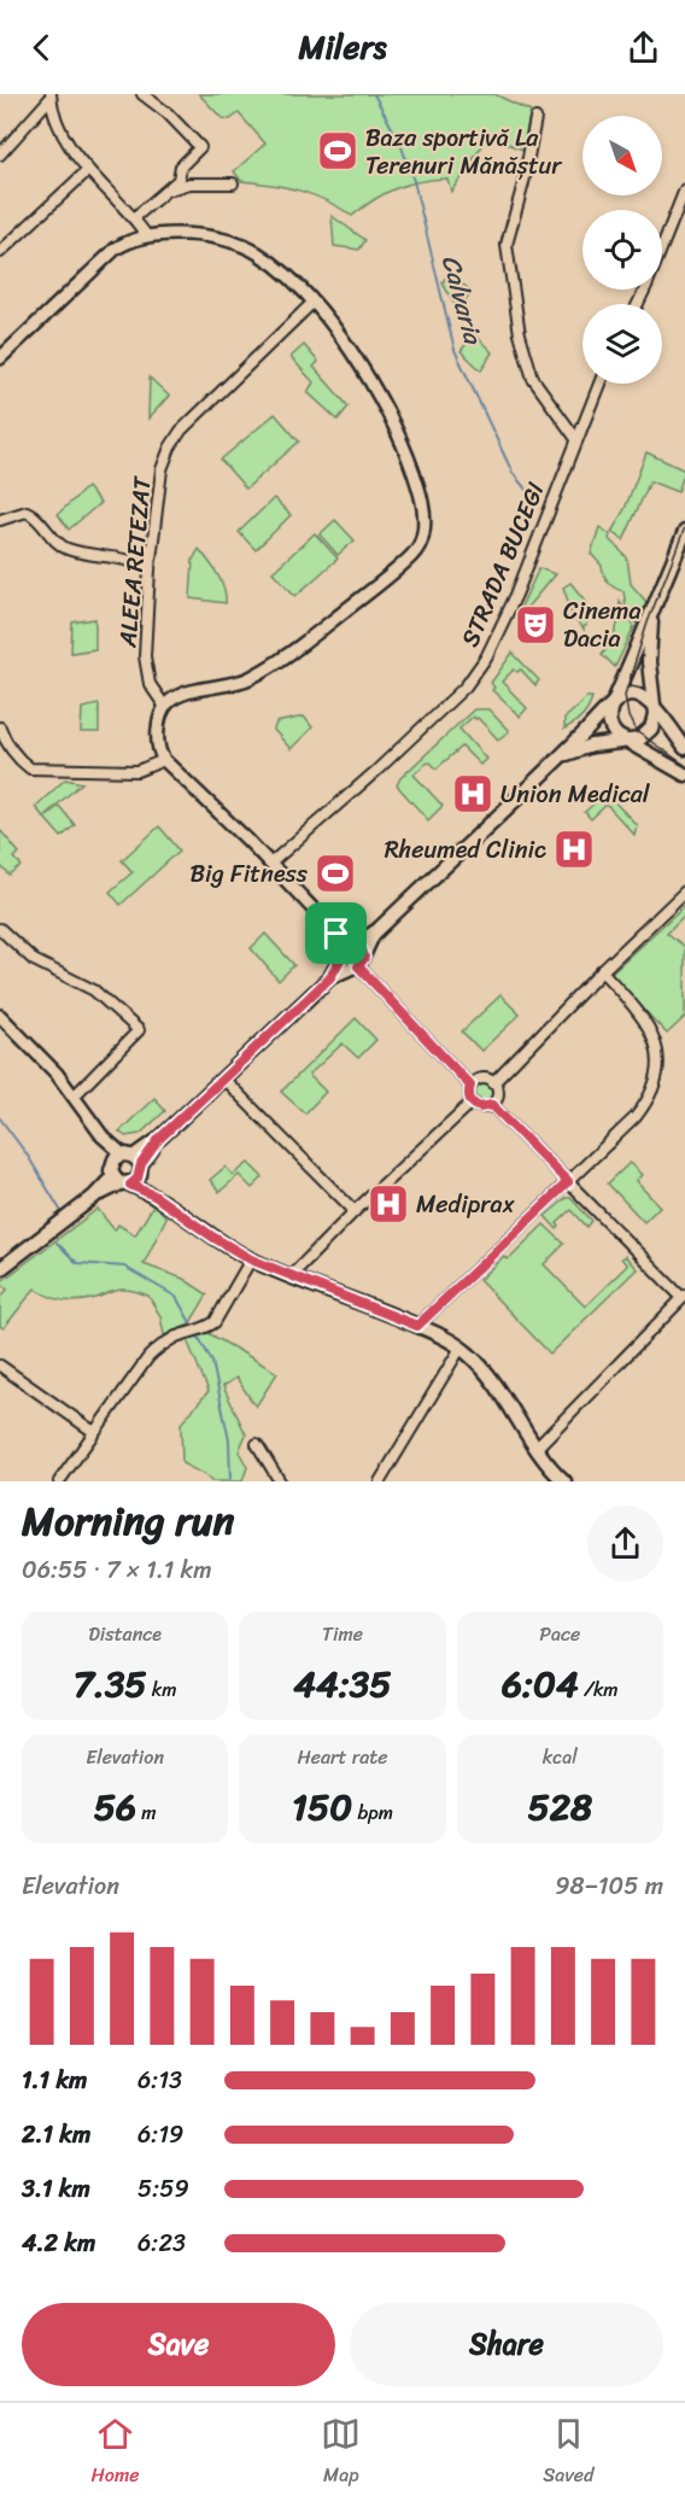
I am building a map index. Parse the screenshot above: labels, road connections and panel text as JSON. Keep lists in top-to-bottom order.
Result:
{
  "streets": {
    "street": ["ALEEA RETEZAT", "STRADA BUCEGI"]
  },
  "water": ["Calvaria"],
  "places": {
    "sports": ["Baza sportivă La Terenuri Mănăștur", "Big Fitness"],
    "theatre": ["Cinema Dacia"],
    "hospital": ["Union Medical", "Rheumed Clinic", "Mediprax"]
  },
  "north": "bottom right",
  "page": {
    "header": "Milers",
    "heading": ["Morning run", "06:55 · 7 × 1.1 km"],
    "stats": [
      ["Distance", "7.35 km"],
      ["Time", "44:35"],
      ["Pace", "6:04 /km"],
      ["Elevation", "56 m"],
      ["Heart rate", "150 bpm"],
      ["kcal", "528"]
    ],
    "chart": ["Elevation", "98–105 m"],
    "list": [
      {
        "name": "1.1 km",
        "note": "6:13"
      },
      {
        "name": "2.1 km",
        "note": "6:19"
      },
      {
        "name": "3.1 km",
        "note": "5:59"
      },
      {
        "name": "4.2 km",
        "note": "6:23"
      }
    ],
    "buttons": ["Save", "Share"],
    "tabs": ["Home", "Map", "Saved"]
  }
}
